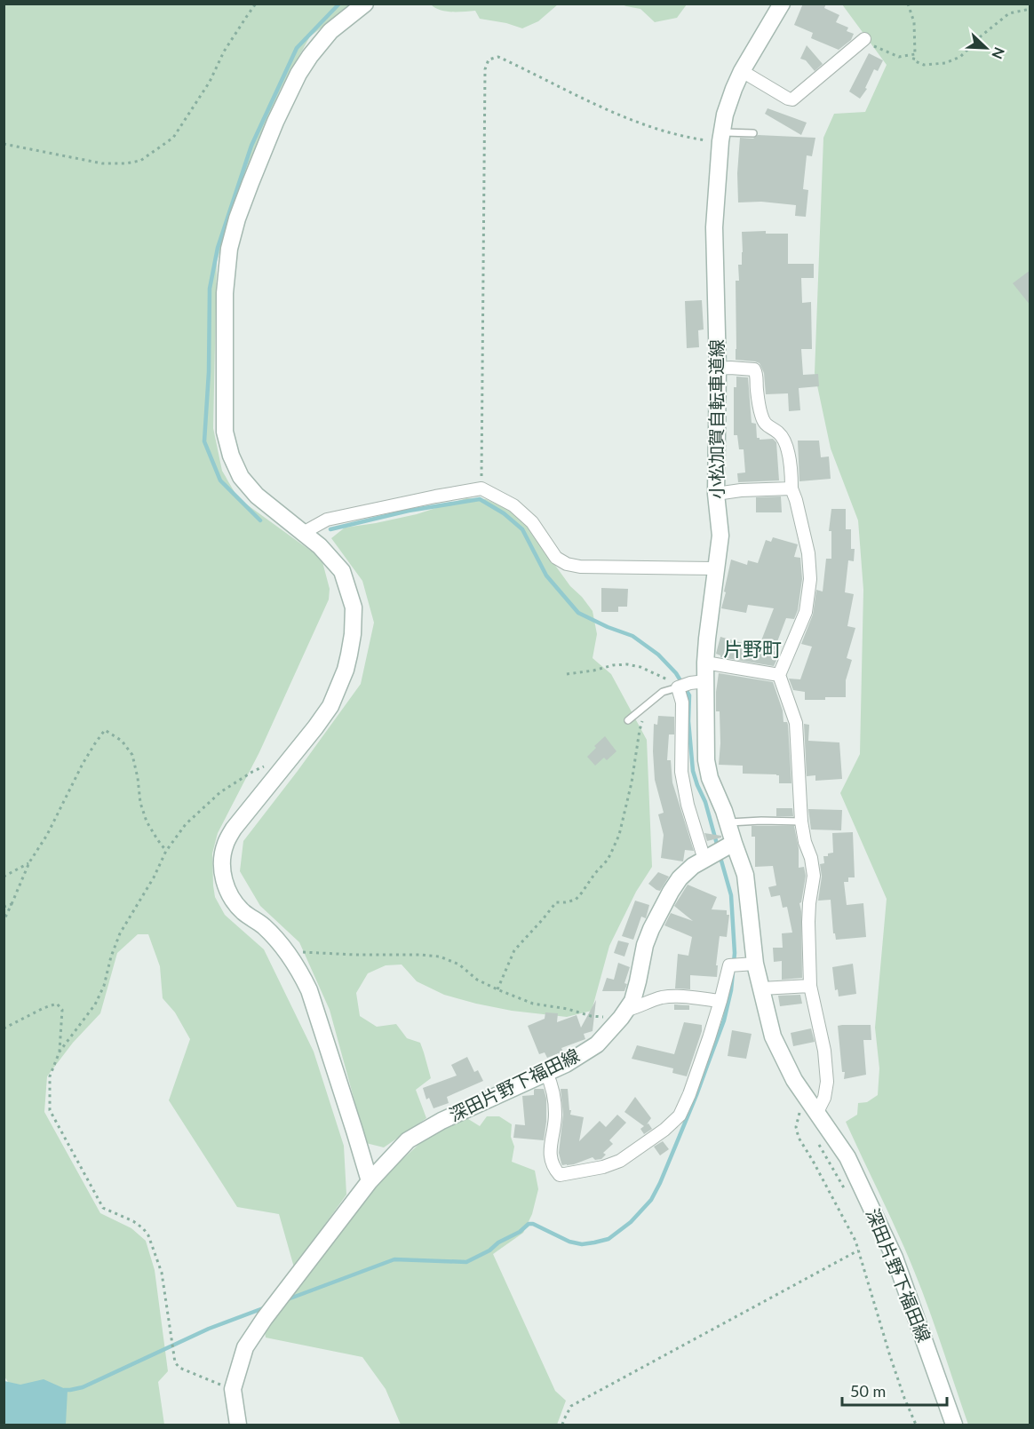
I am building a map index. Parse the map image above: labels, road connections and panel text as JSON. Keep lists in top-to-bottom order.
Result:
{
  "streets": {
    "main road": ["小松加賀自転車道線", "深田片野下福田線"]
  },
  "crossings": [
    ["小松加賀自転車道線", "深田片野下福田線"]
  ],
  "districts": ["片野町"],
  "scale_bar": "50 m",
  "north": "bottom right"
}
